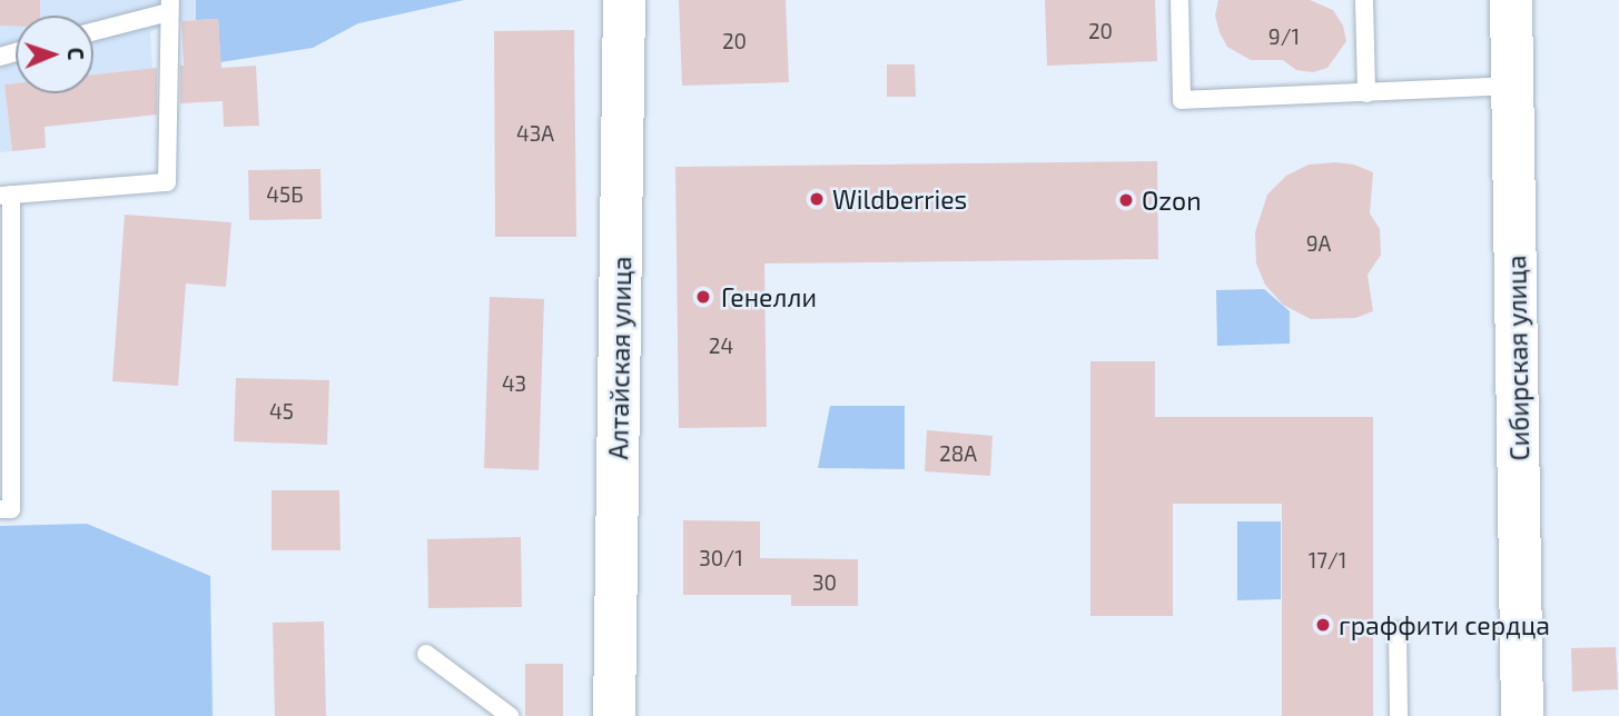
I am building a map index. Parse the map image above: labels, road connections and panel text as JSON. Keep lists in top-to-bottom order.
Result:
{
  "streets": {
    "main road": ["Алтайская улица", "Сибирская улица"]
  },
  "places": [
    "Wildberries",
    "Ozon",
    "Генелли",
    "граффити сердца"
  ],
  "house_numbers": [
    "20",
    "9/1",
    "20",
    "43А",
    "45Б",
    "9А",
    "24",
    "43",
    "45",
    "28А",
    "30/1",
    "17/1",
    "30"
  ],
  "north": "right"
}
